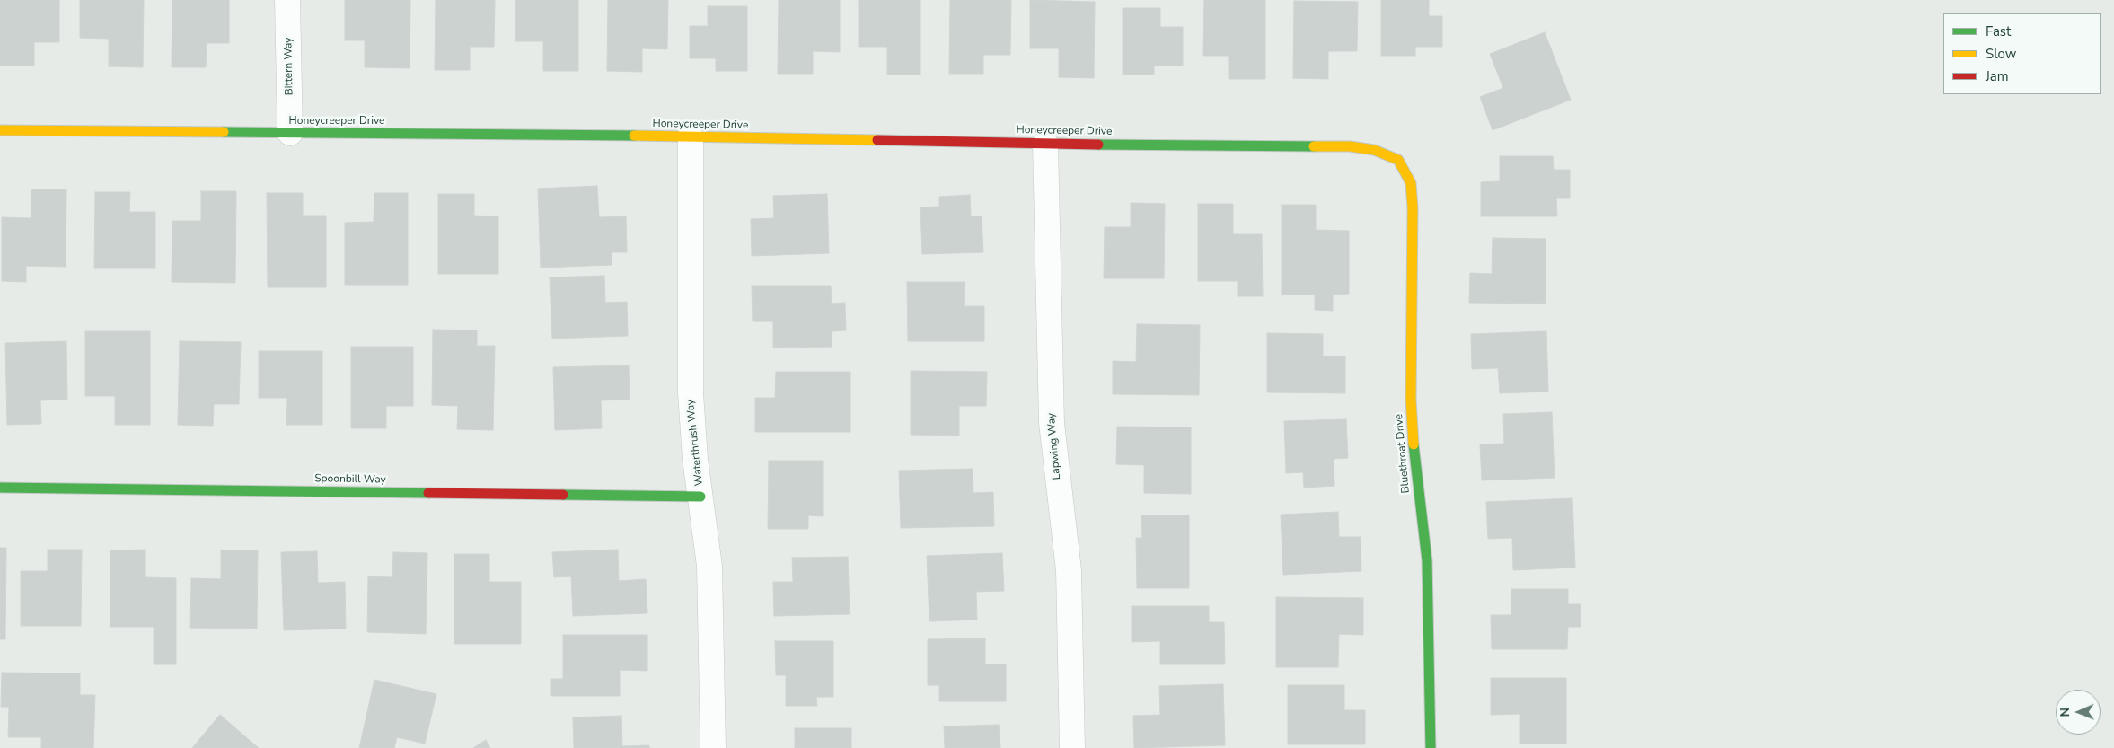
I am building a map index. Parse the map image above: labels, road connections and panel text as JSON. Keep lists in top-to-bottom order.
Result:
{
  "streets": {
    "street": [
      "Bittern Way",
      "Honeycreeper Drive",
      "Waterthrush Way",
      "Lapwing Way",
      "Bluethroat Drive",
      "Spoonbill Way"
    ]
  },
  "crossings": [
    ["Bittern Way", "Honeycreeper Drive"],
    ["Honeycreeper Drive", "Waterthrush Way"],
    ["Honeycreeper Drive", "Lapwing Way"],
    ["Honeycreeper Drive", "Bluethroat Drive"],
    ["Waterthrush Way", "Spoonbill Way"]
  ],
  "legend": ["Fast", "Slow", "Jam"],
  "north": "left"
}
